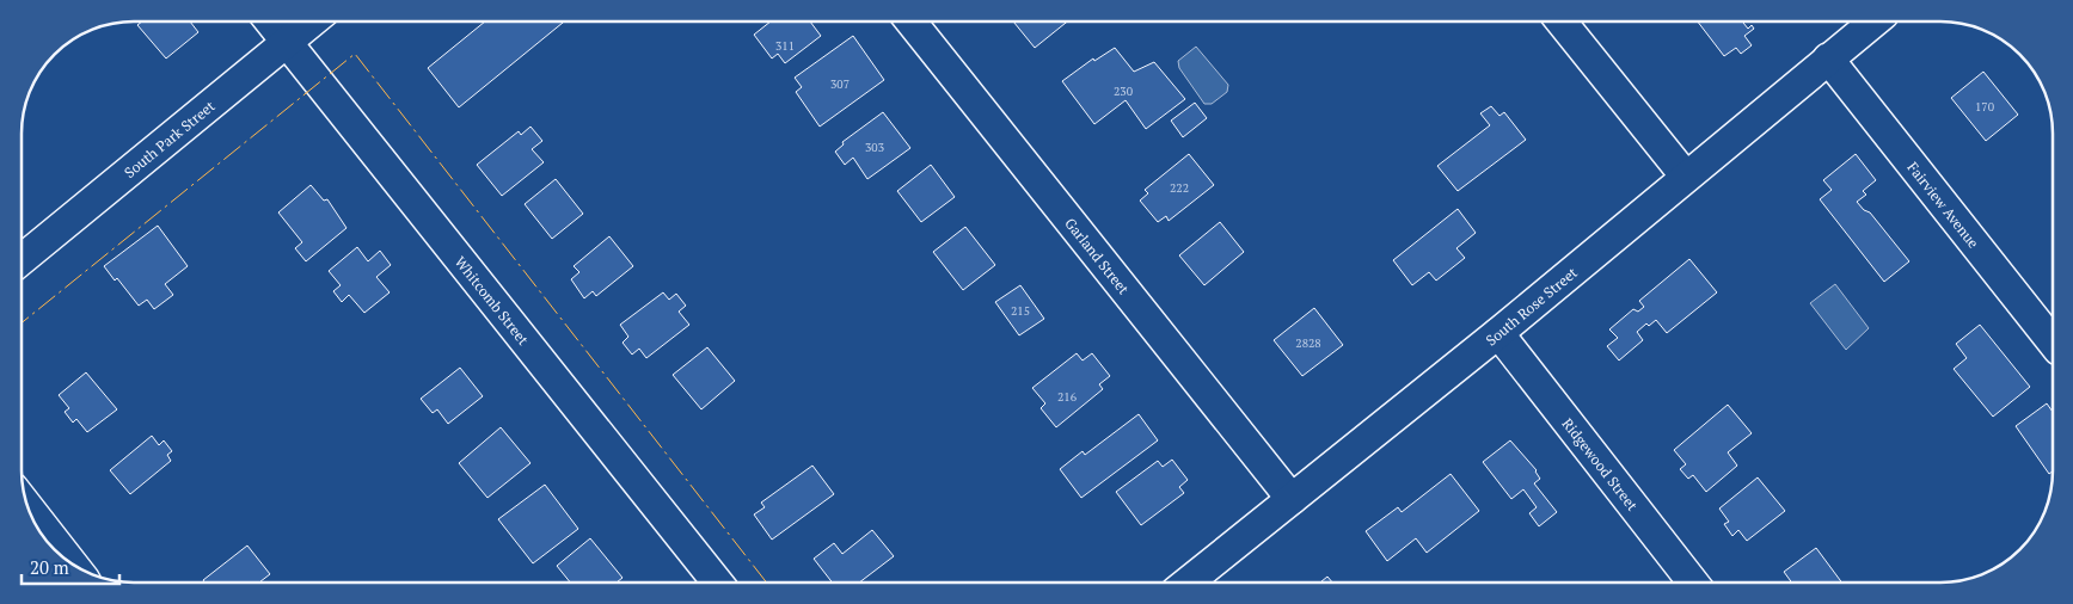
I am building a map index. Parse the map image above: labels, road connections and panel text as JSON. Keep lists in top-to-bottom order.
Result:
{
  "streets": {
    "street": [
      "South Park Street",
      "Fairview Avenue",
      "Garland Street",
      "Whitcomb Street",
      "South Rose Street",
      "Ridgewood Street"
    ]
  },
  "crossings": [
    ["South Park Street", "Whitcomb Street"],
    ["Fairview Avenue", "South Rose Street"],
    ["Garland Street", "South Rose Street"],
    ["South Rose Street", "Ridgewood Street"]
  ],
  "house_numbers": [
    "311",
    "307",
    "230",
    "170",
    "303",
    "222",
    "215",
    "2828",
    "216"
  ],
  "scale_bar": "20 m"
}
